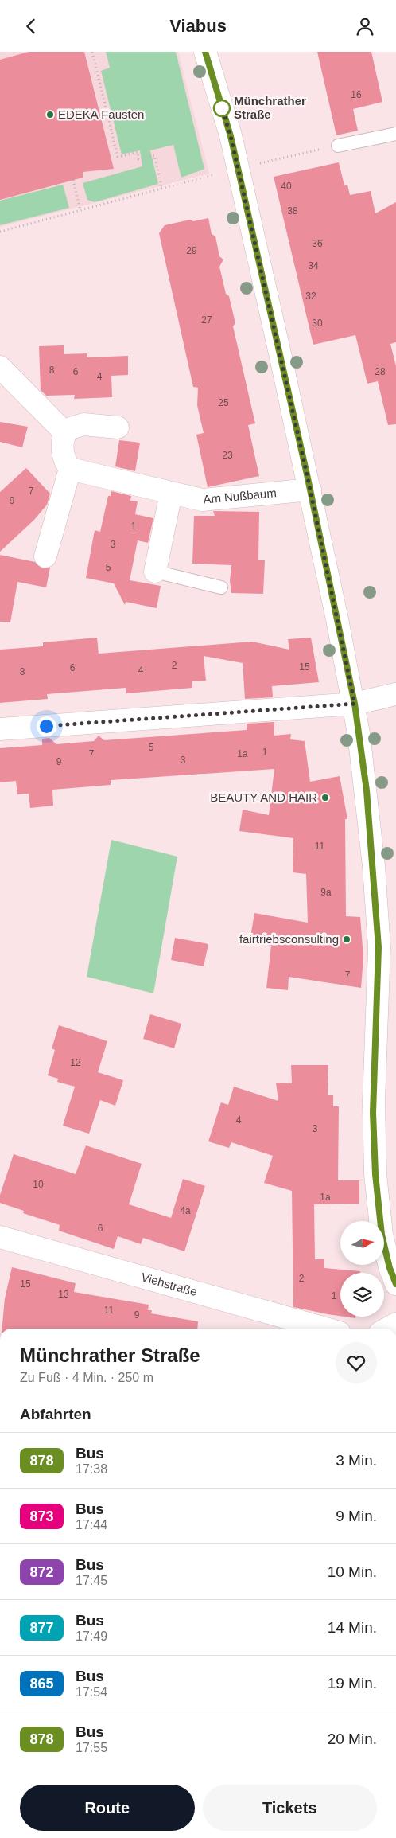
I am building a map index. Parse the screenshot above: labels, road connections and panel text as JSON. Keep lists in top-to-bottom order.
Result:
{
  "streets": {
    "street": ["Am Nußbaum", "Viehstraße"]
  },
  "places": [
    "Münchrather Straße",
    "EDEKA Fausten",
    "BEAUTY AND HAIR",
    "fairtriebsconsulting"
  ],
  "lines": ["bus line 878"],
  "house_numbers": [
    "16",
    "40",
    "38",
    "36",
    "29",
    "34",
    "32",
    "27",
    "30",
    "8",
    "6",
    "28",
    "4",
    "25",
    "23",
    "7",
    "9",
    "1",
    "3",
    "5",
    "2",
    "15",
    "6",
    "4",
    "8",
    "5",
    "1",
    "7",
    "1a",
    "3",
    "9",
    "11",
    "9a",
    "7",
    "12",
    "4",
    "3",
    "10",
    "1a",
    "4a",
    "6",
    "2",
    "15",
    "13",
    "1",
    "11",
    "9"
  ],
  "north": "right",
  "page": {
    "header": "Viabus",
    "heading": [
      ["Münchrather Straße", "Zu Fuß · 4 Min. · 250 m"],
      "Abfahrten"
    ],
    "list": [
      {
        "mark": "878",
        "name": "Bus",
        "note": "17:38",
        "value": "3 Min."
      },
      {
        "mark": "873",
        "name": "Bus",
        "note": "17:44",
        "value": "9 Min."
      },
      {
        "mark": "872",
        "name": "Bus",
        "note": "17:45",
        "value": "10 Min."
      },
      {
        "mark": "877",
        "name": "Bus",
        "note": "17:49",
        "value": "14 Min."
      },
      {
        "mark": "865",
        "name": "Bus",
        "note": "17:54",
        "value": "19 Min."
      },
      {
        "mark": "878",
        "name": "Bus",
        "note": "17:55",
        "value": "20 Min."
      }
    ],
    "buttons": ["Route", "Tickets"]
  }
}
